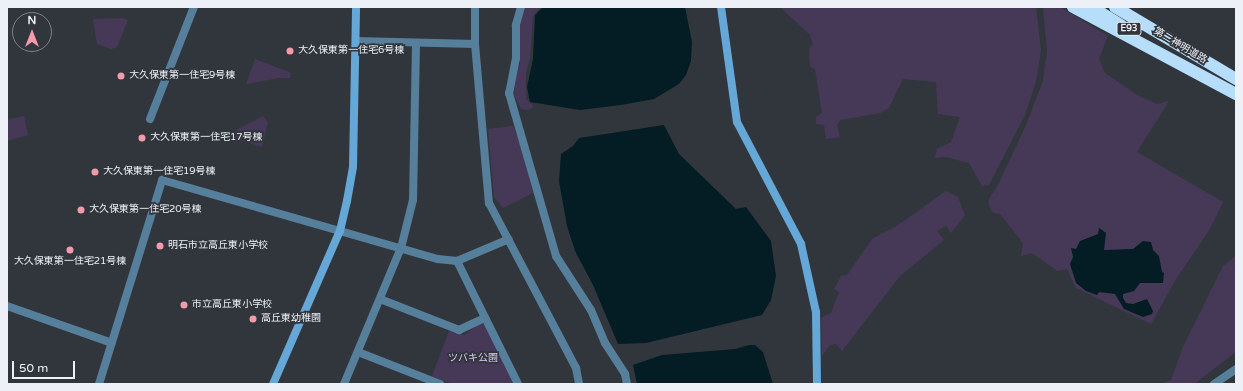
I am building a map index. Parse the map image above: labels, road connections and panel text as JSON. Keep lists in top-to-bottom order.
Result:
{
  "streets": {
    "highway": ["E93", "第二神明道路"]
  },
  "parks": ["ツバキ公園"],
  "places": [
    "大久保東第一住宅6号棟",
    "大久保東第一住宅9号棟",
    "大久保東第一住宅17号棟",
    "大久保東第一住宅19号棟",
    "大久保東第一住宅20号棟",
    "明石市立高丘東小学校",
    "大久保東第一住宅21号棟",
    "市立高丘東小学校",
    "高丘東幼稚園"
  ],
  "scale_bar": "50 m",
  "north": "top"
}
